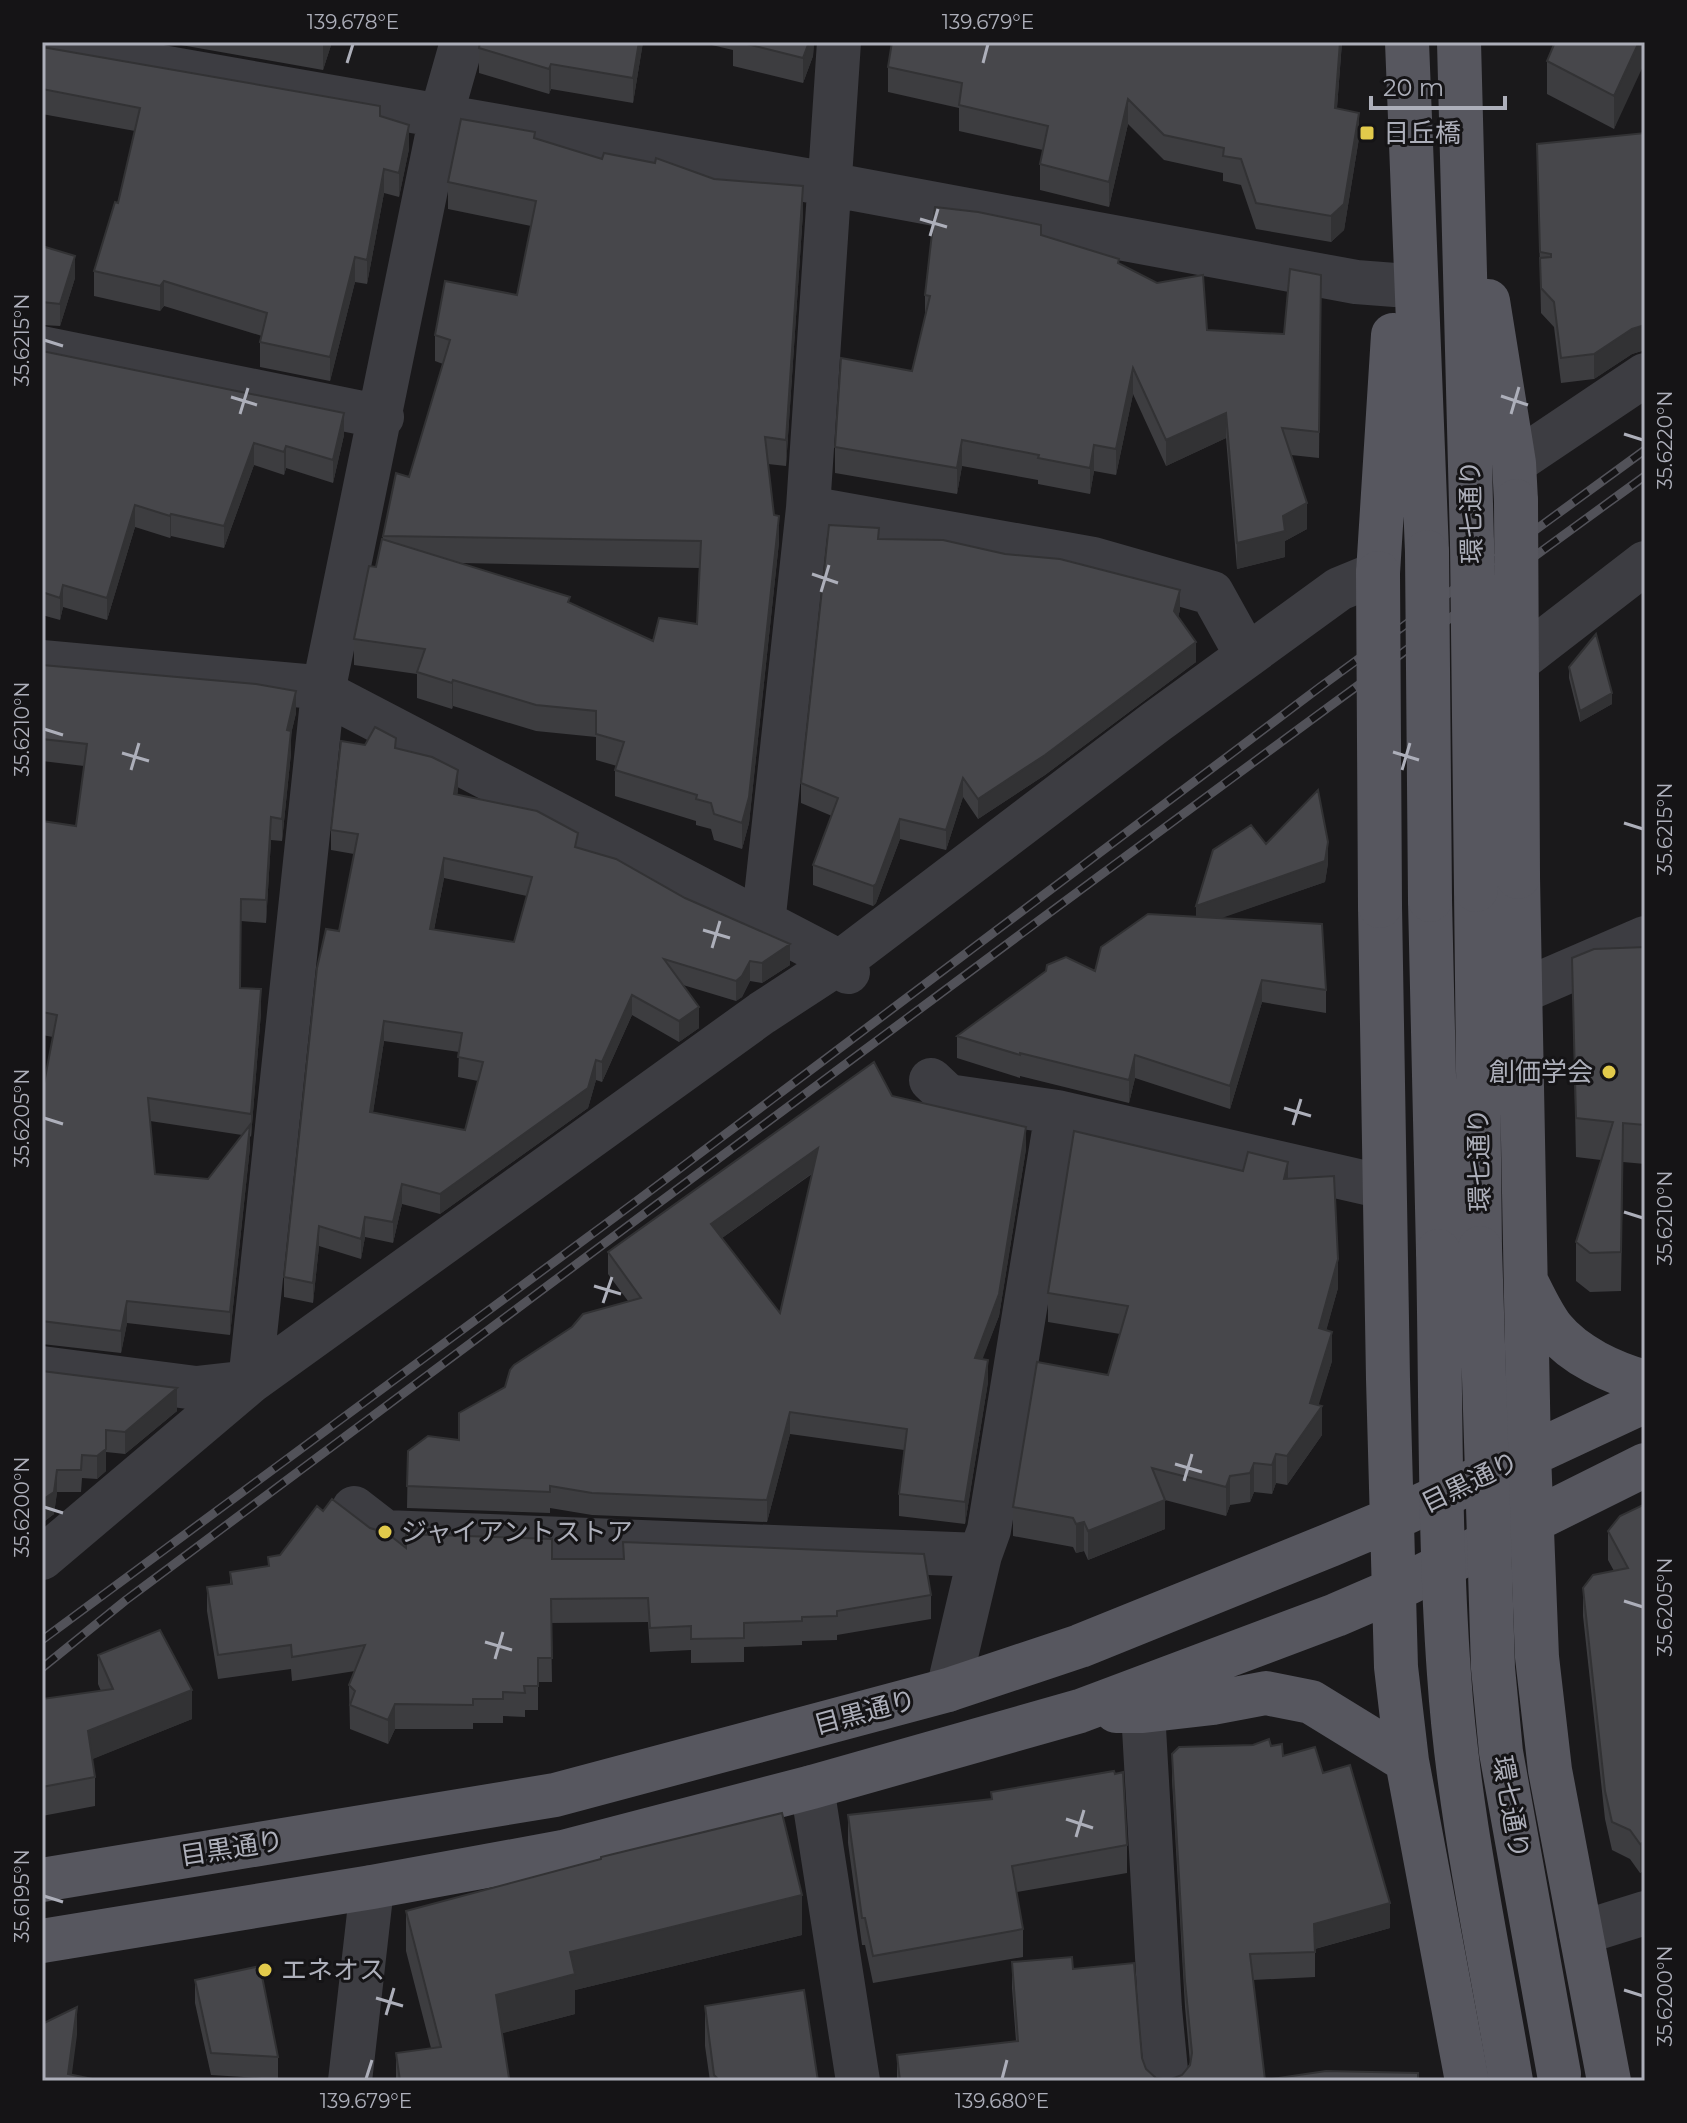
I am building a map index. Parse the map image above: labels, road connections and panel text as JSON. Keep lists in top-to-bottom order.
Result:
{
  "streets": {
    "main road": ["環七通り", "目黒通り"]
  },
  "places": {
    "transit": ["日丘橋"],
    "other": ["創価学会", "ジャイアントストア", "エネオス"]
  },
  "scale_bar": "20 m",
  "coordinates": [
    "139.678°E",
    "139.679°E",
    "35.6215°N",
    "35.6220°N",
    "35.6210°N",
    "35.6205°N",
    "35.6200°N",
    "35.6195°N",
    "139.680°E"
  ]
}
